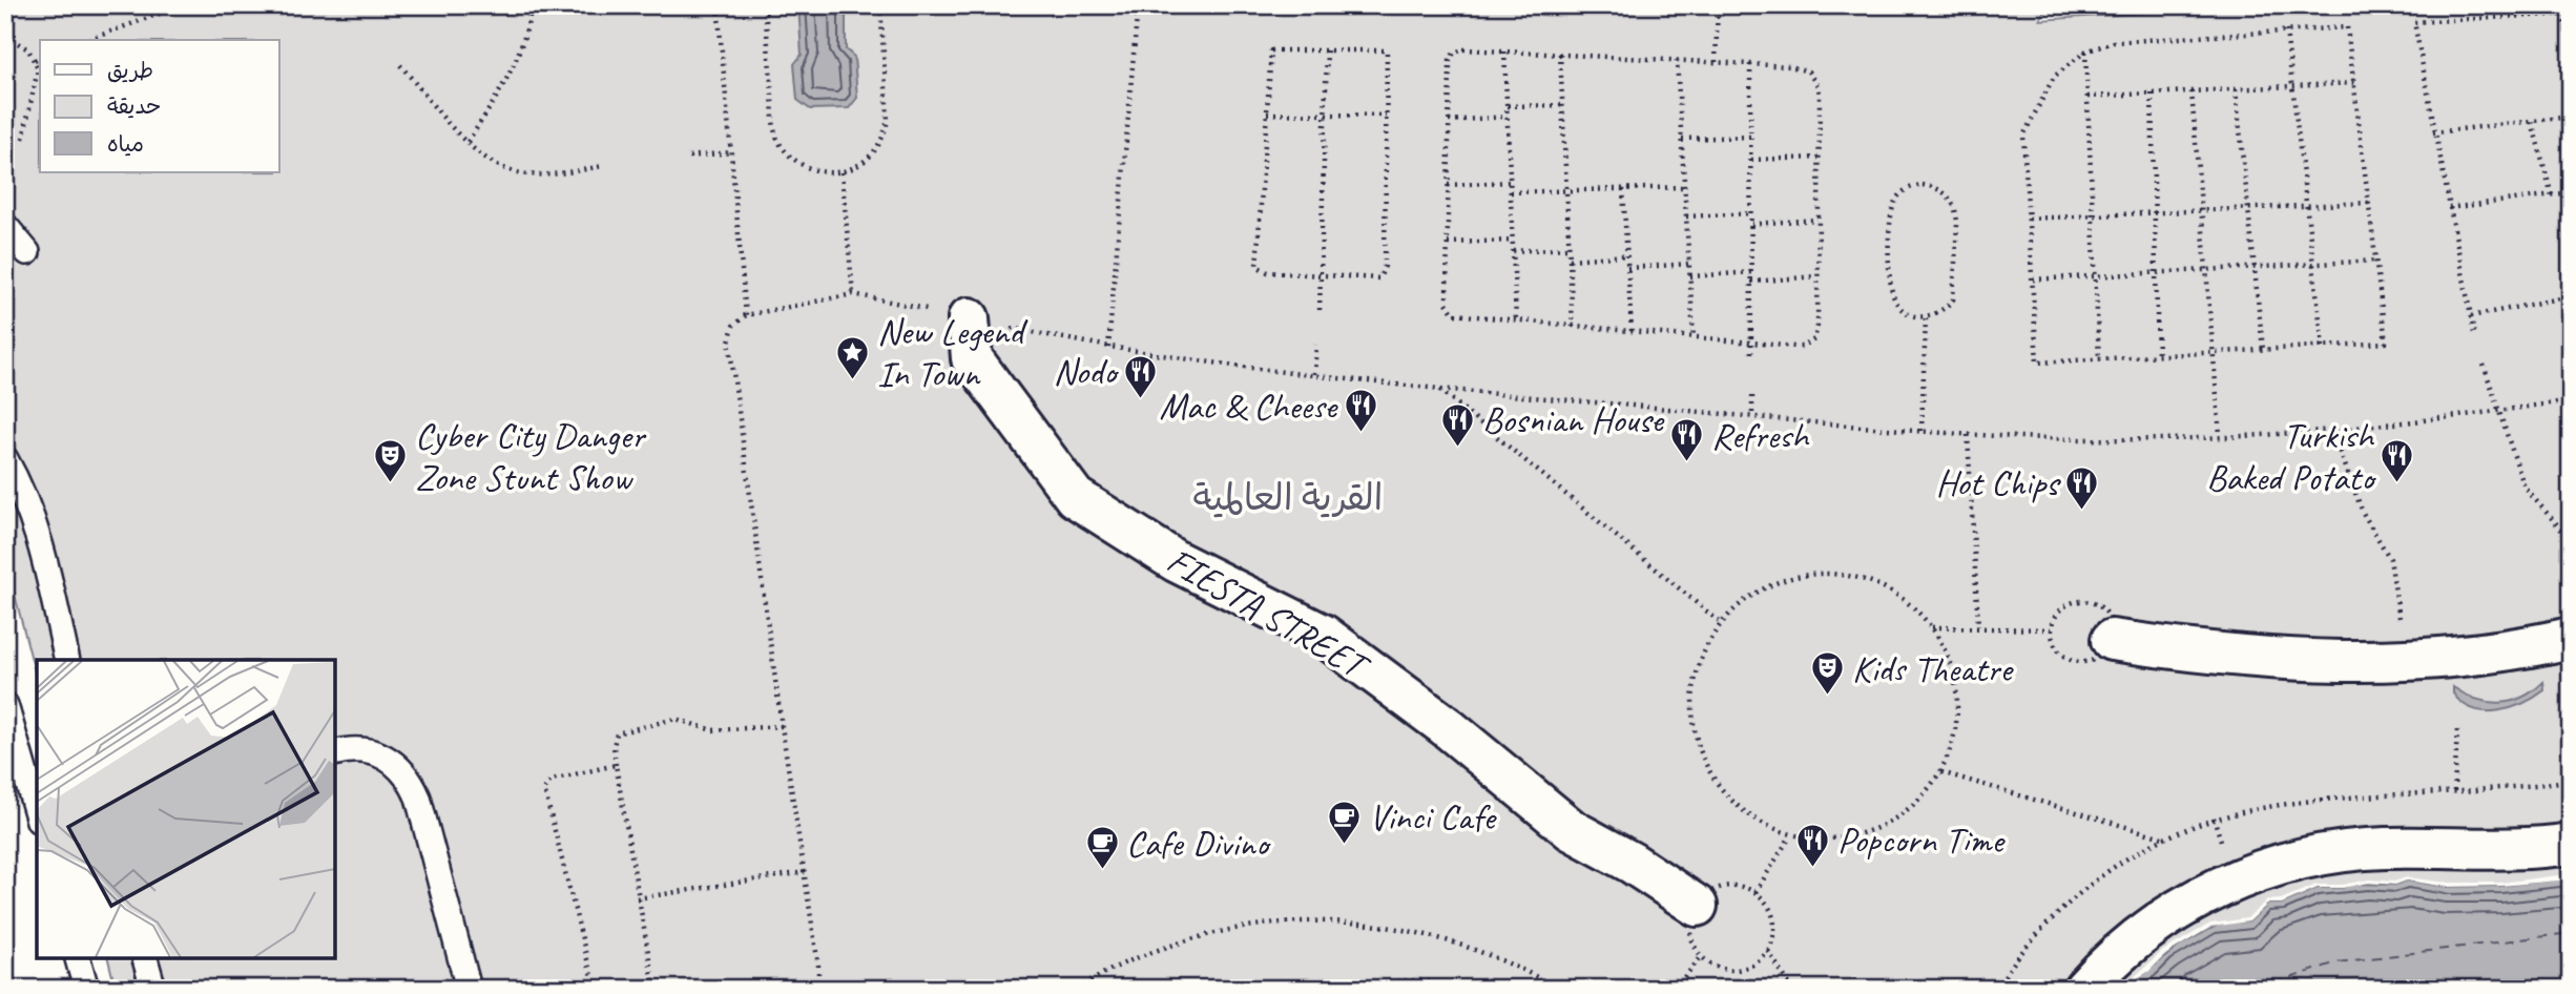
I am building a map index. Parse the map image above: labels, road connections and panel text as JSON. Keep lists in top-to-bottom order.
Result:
{
  "streets": {
    "street": ["FIESTA STREET"]
  },
  "parks": ["القرية العالمية"],
  "places": {
    "place": ["New Legend In Town"],
    "restaurant": [
      "Nodo",
      "Mac & Cheese",
      "Bosnian House",
      "Refresh",
      "Turkish Baked Potato",
      "Hot Chips",
      "Popcorn Time"
    ],
    "theatre": ["Cyber City Danger Zone Stunt Show", "Kids Theatre"],
    "cafe": ["Vinci Cafe", "Cafe Divino"]
  },
  "legend": ["طريق", "حديقة", "مياه"]
}
